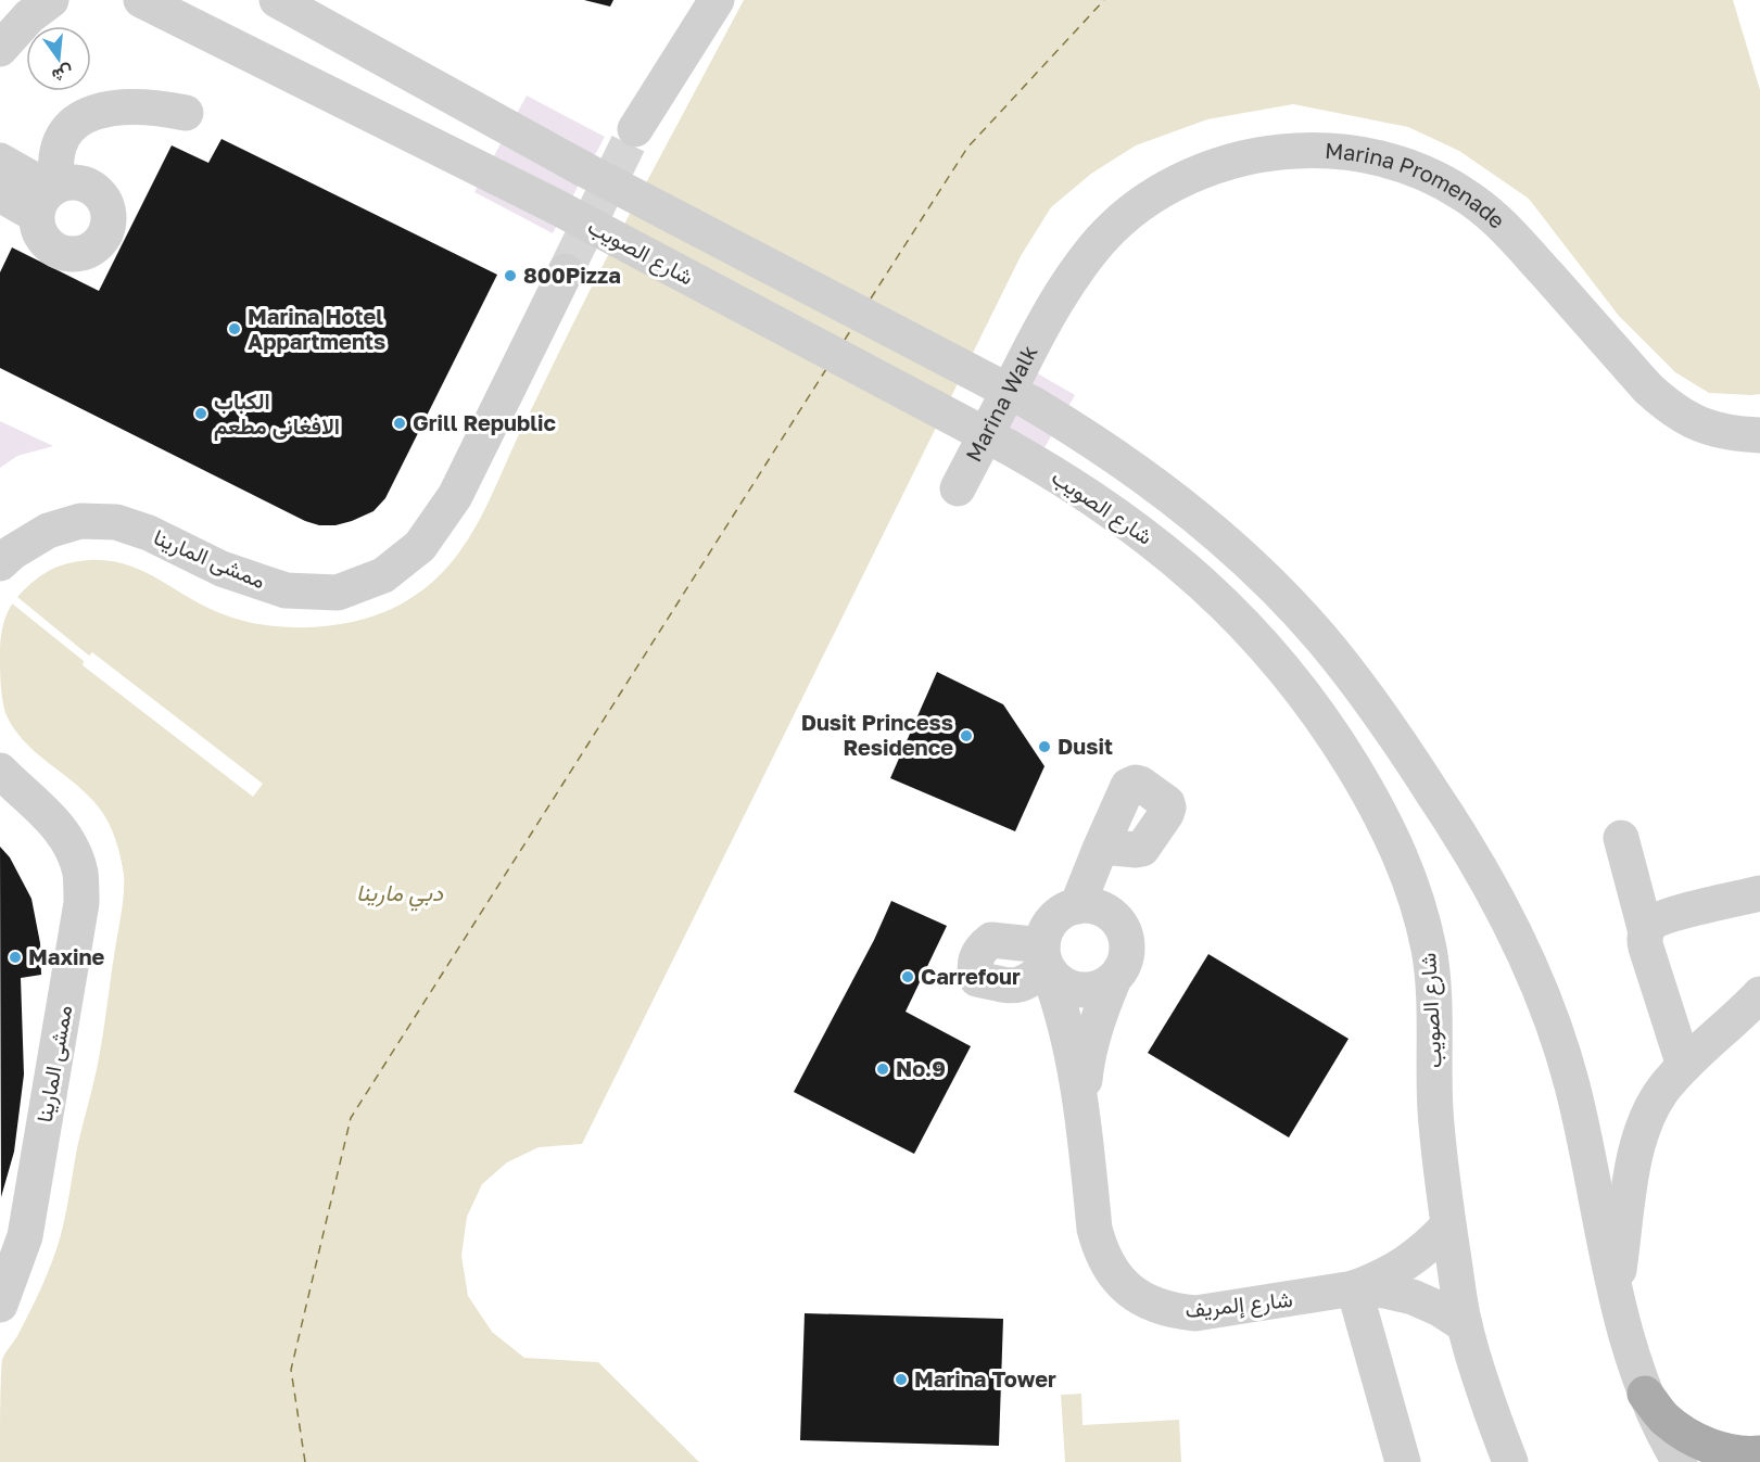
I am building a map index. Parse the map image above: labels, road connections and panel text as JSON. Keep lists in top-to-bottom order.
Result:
{
  "streets": {
    "street": [
      "Marina Promenade",
      "شارع الصويب",
      "Marina Walk",
      "ممشى المارينا",
      "شارع إلمريف"
    ]
  },
  "crossings": [
    ["Marina Promenade", "Marina Walk"],
    ["شارع الصويب", "شارع إلمريف"]
  ],
  "water": ["دبي مارينا"],
  "places": [
    "800Pizza",
    "Marina Hotel Appartments",
    "الكباب الافغانی مطعم",
    "Grill Republic",
    "Dusit Princess Residence",
    "Dusit",
    "Maxine",
    "Carrefour",
    "No.9",
    "Marina Tower"
  ],
  "north": "bottom"
}
